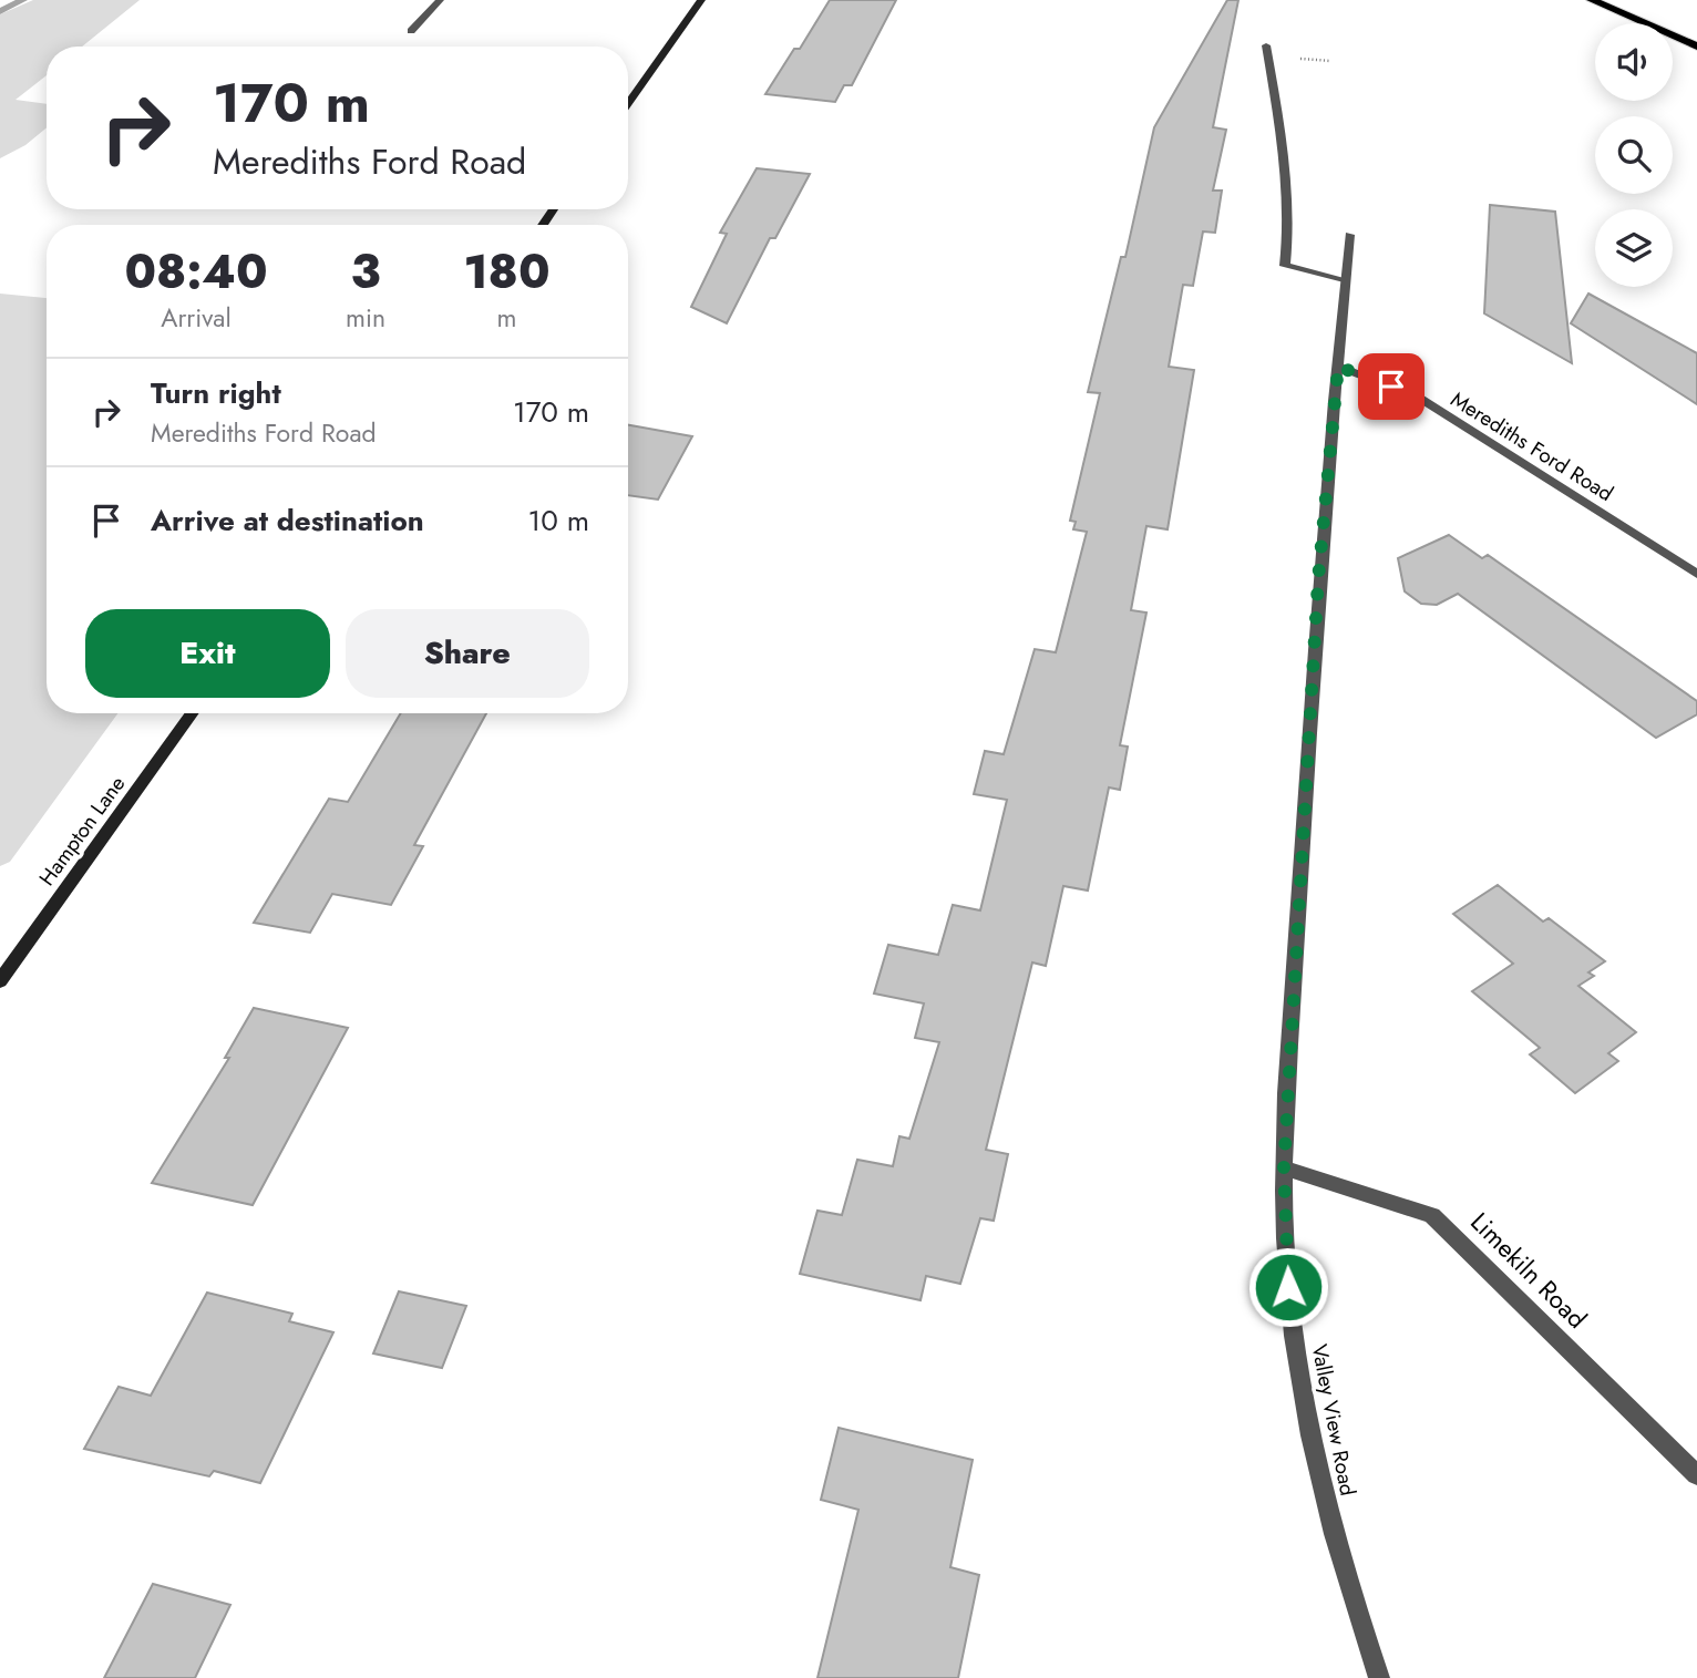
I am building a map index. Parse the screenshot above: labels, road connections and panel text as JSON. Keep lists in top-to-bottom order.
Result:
{
  "streets": {
    "street": [
      "Merediths Ford Road",
      "Hampton Lane",
      "Limekiln Road",
      "Valley View Road"
    ]
  },
  "crossings": [
    ["Merediths Ford Road", "Valley View Road"],
    ["Limekiln Road", "Valley View Road"]
  ],
  "page": {
    "turn": ["170 m", "Merediths Ford Road"],
    "eta": [
      "08:40",
      "Arrival",
      "3",
      "min",
      "180",
      "m"
    ],
    "list": [
      {
        "name": "Turn right",
        "note": "Merediths Ford Road",
        "value": "170 m"
      },
      {
        "name": "Arrive at destination",
        "value": "10 m"
      }
    ],
    "buttons": ["Exit", "Share"]
  }
}
